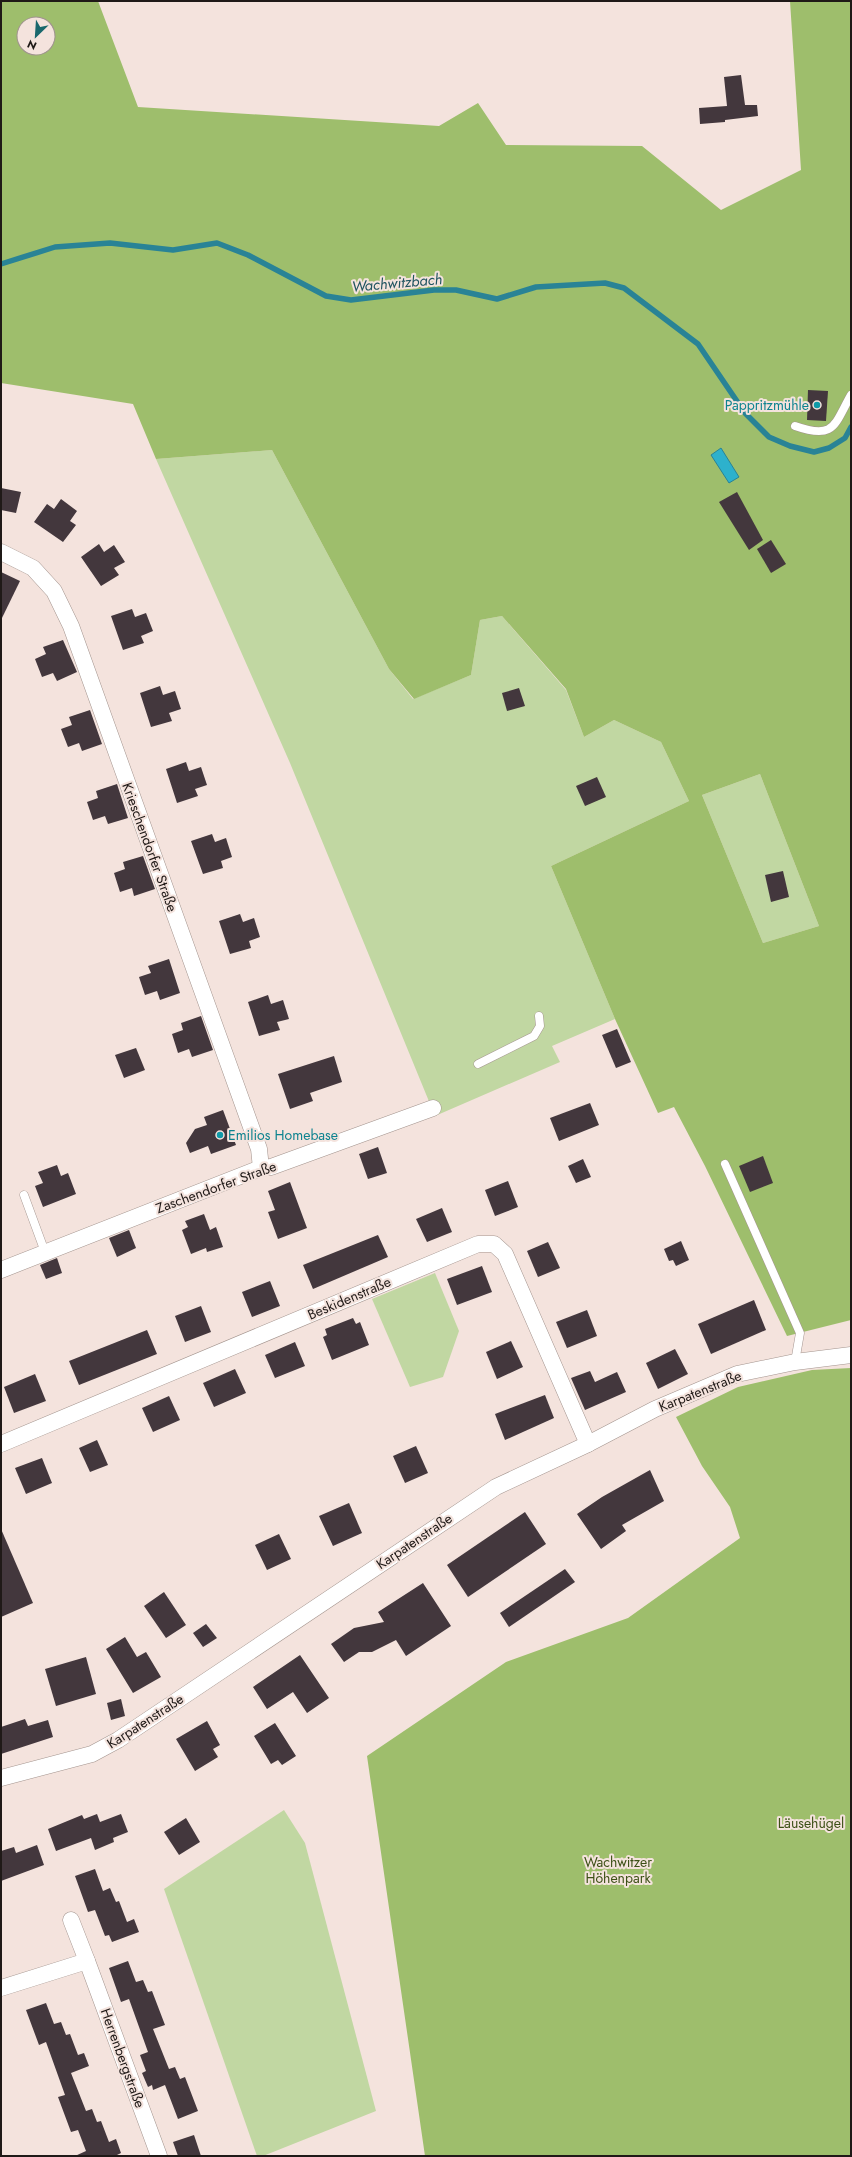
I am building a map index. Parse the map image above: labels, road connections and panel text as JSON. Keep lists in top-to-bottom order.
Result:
{
  "streets": {
    "street": [
      "Krieschendorfer Straße",
      "Zaschendorfer Straße",
      "Beskidenstraße",
      "Karpatenstraße",
      "Herrenbergstraße"
    ]
  },
  "crossings": [
    ["Krieschendorfer Straße", "Zaschendorfer Straße"],
    ["Beskidenstraße", "Karpatenstraße"]
  ],
  "water": ["Wachwitzbach"],
  "parks": ["Läusehügel", "Wachwitzer Höhenpark"],
  "places": ["Pappritzmühle", "Emilios Homebase"],
  "north": "bottom left"
}
